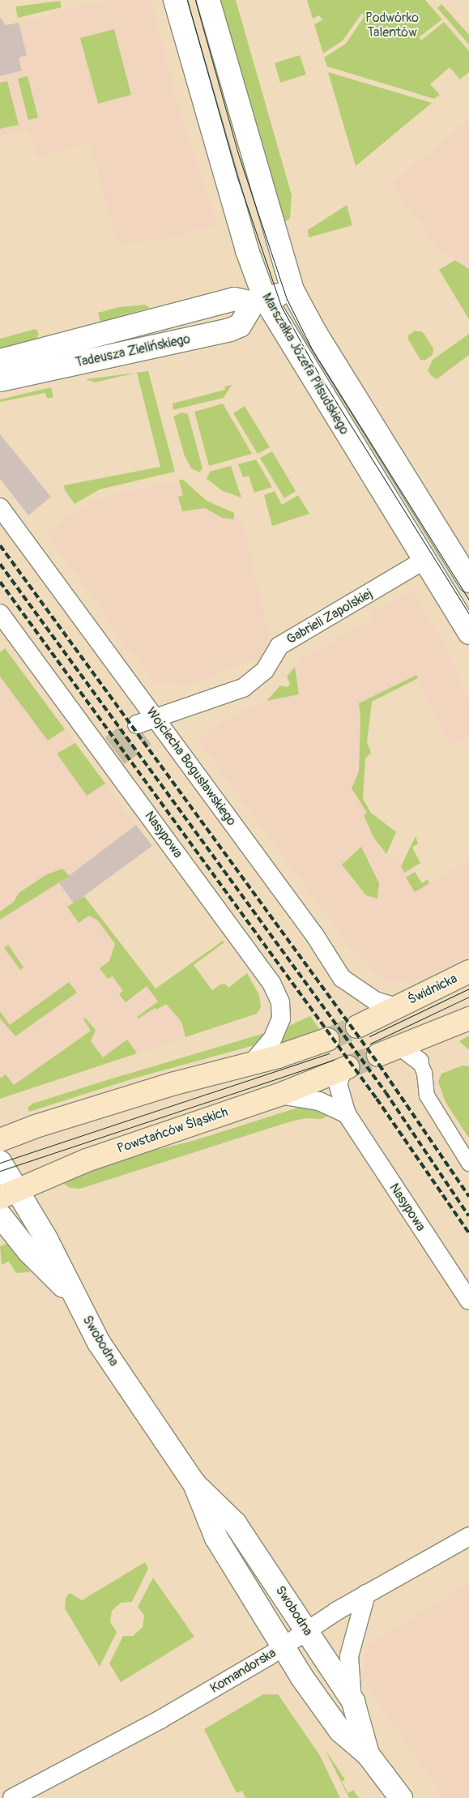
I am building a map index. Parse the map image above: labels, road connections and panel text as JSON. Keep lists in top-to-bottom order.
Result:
{
  "streets": {
    "main road": ["Świdnicka", "Powstańców Śląskich"],
    "street": [
      "Tadeusza Zielińskiego",
      "Marszałka Józefa Piłsudskiego",
      "Gabrieli Zapolskiej",
      "Wojciecha Bogusławskiego",
      "Nasypowa",
      "Swobodna",
      "Komandorska"
    ]
  },
  "crossings": [
    ["Tadeusza Zielińskiego", "Marszałka Józefa Piłsudskiego"],
    ["Marszałka Józefa Piłsudskiego", "Gabrieli Zapolskiej"],
    ["Gabrieli Zapolskiej", "Wojciecha Bogusławskiego"],
    ["Wojciecha Bogusławskiego", "Świdnicka"],
    ["Nasypowa", "Powstańców Śląskich"],
    ["Powstańców Śląskich", "Swobodna"],
    ["Swobodna", "Komandorska"]
  ],
  "parks": ["Podwórko Talentów"]
}
